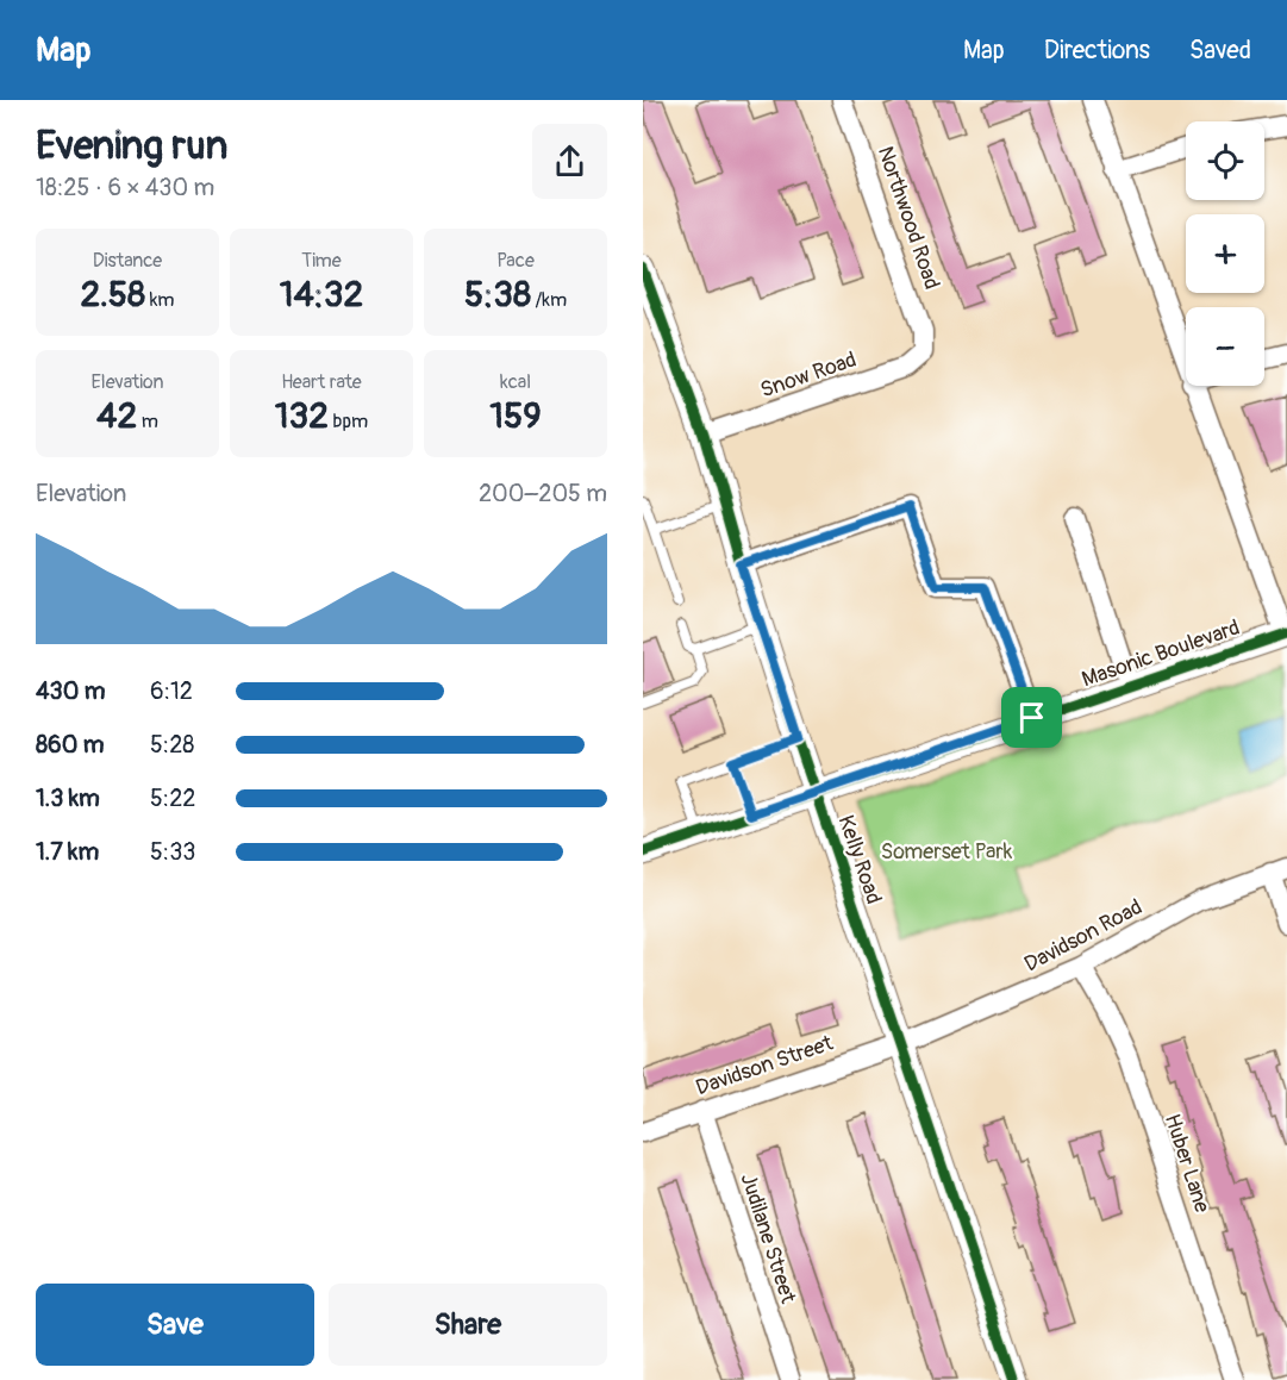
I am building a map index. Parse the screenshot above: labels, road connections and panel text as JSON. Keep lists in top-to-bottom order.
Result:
{
  "streets": {
    "street": [
      "Northwood Road",
      "Snow Road",
      "Masonic Boulevard",
      "Kelly Road",
      "Davidson Road",
      "Davidson Street",
      "Huber Lane",
      "Judilane Street"
    ]
  },
  "crossings": [
    ["Northwood Road", "Snow Road"],
    ["Snow Road", "Kelly Road"],
    ["Masonic Boulevard", "Kelly Road"],
    ["Kelly Road", "Davidson Road"],
    ["Kelly Road", "Davidson Street"],
    ["Davidson Road", "Davidson Street"],
    ["Davidson Road", "Huber Lane"],
    ["Davidson Street", "Judilane Street"]
  ],
  "parks": ["Somerset Park"],
  "page": {
    "header": "Map",
    "nav": ["Map", "Directions", "Saved"],
    "heading": ["Evening run", "18:25 · 6 × 430 m"],
    "map_buttons": ["+", "−"],
    "stats": [
      ["Distance", "2.58 km"],
      ["Time", "14:32"],
      ["Pace", "5:38 /km"],
      ["Elevation", "42 m"],
      ["Heart rate", "132 bpm"],
      ["kcal", "159"]
    ],
    "chart": ["Elevation", "200–205 m"],
    "list": [
      {
        "name": "430 m",
        "note": "6:12"
      },
      {
        "name": "860 m",
        "note": "5:28"
      },
      {
        "name": "1.3 km",
        "note": "5:22"
      },
      {
        "name": "1.7 km",
        "note": "5:33"
      }
    ],
    "buttons": ["Save", "Share"]
  }
}
